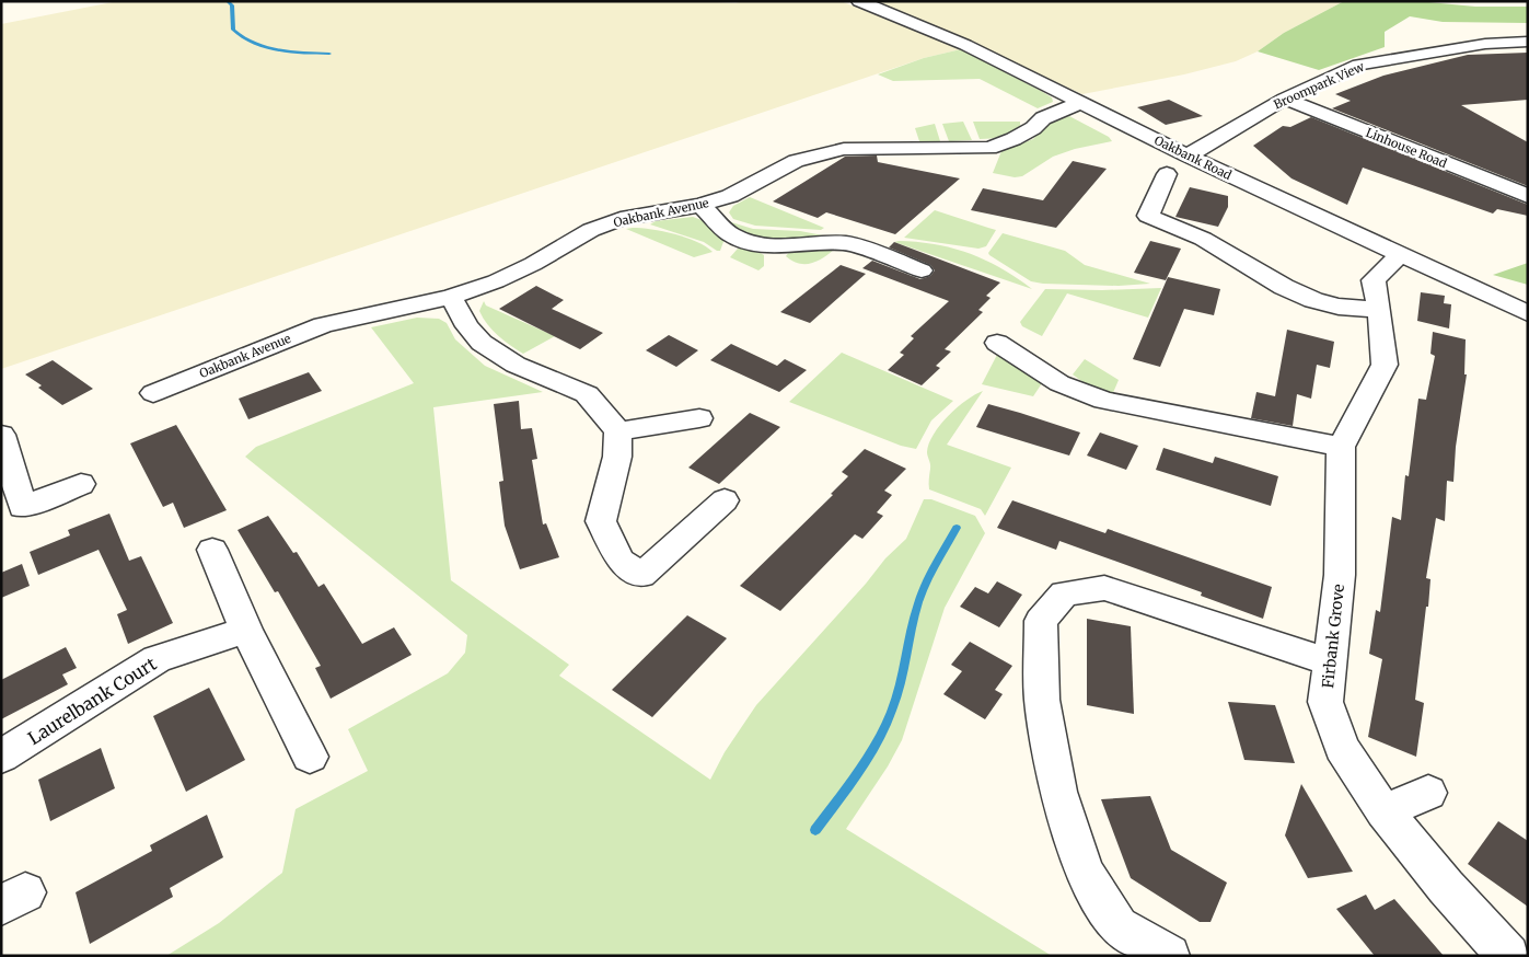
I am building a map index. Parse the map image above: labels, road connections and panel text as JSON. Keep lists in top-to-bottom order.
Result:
{
  "streets": {
    "street": [
      "Broompark View",
      "Linhouse Road",
      "Oakbank Road",
      "Oakbank Avenue",
      "Firbank Grove",
      "Laurelbank Court"
    ]
  },
  "crossings": [
    ["Broompark View", "Linhouse Road"],
    ["Broompark View", "Oakbank Road"],
    ["Oakbank Road", "Oakbank Avenue"],
    ["Oakbank Road", "Firbank Grove"]
  ]
}
